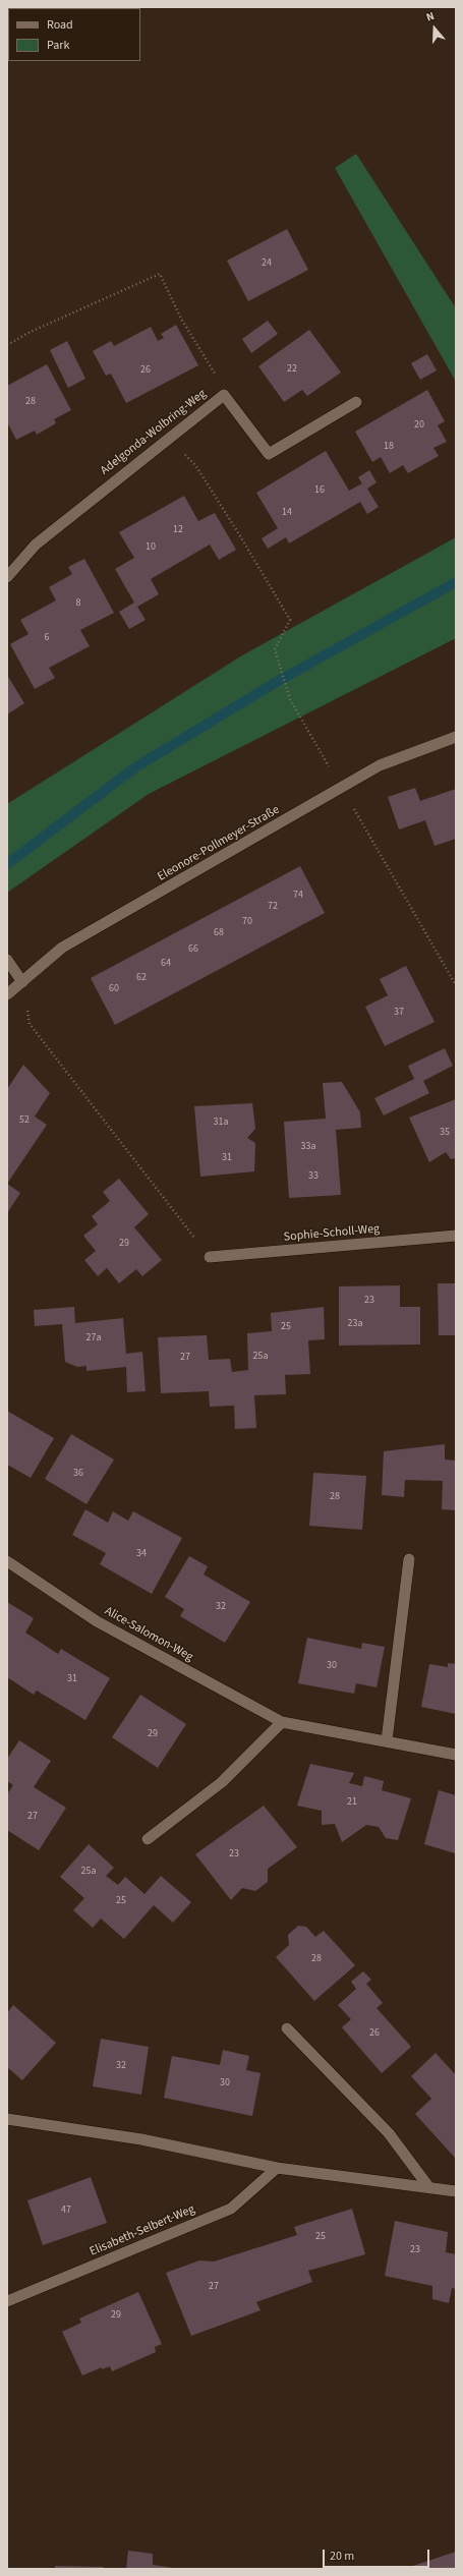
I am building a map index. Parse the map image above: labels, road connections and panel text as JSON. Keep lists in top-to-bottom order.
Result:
{
  "streets": {
    "street": [
      "Adelgonda-Wolbring-Weg",
      "Eleonore-Pollmeyer-Straße",
      "Sophie-Scholl-Weg",
      "Alice-Salomon-Weg",
      "Elisabeth-Selbert-Weg"
    ]
  },
  "house_numbers": [
    "24",
    "22",
    "26",
    "28",
    "20",
    "18",
    "16",
    "14",
    "12",
    "10",
    "8",
    "6",
    "74",
    "72",
    "70",
    "68",
    "66",
    "64",
    "62",
    "60",
    "37",
    "52",
    "31a",
    "35",
    "33a",
    "31",
    "33",
    "29",
    "23",
    "23a",
    "25",
    "27a",
    "25a",
    "27",
    "36",
    "28",
    "34",
    "32",
    "30",
    "31",
    "29",
    "21",
    "27",
    "23",
    "25a",
    "25",
    "28",
    "26",
    "32",
    "30",
    "47",
    "25",
    "23",
    "27",
    "29"
  ],
  "legend": ["Road", "Park"],
  "scale_bar": "20 m",
  "north": "top"
}
